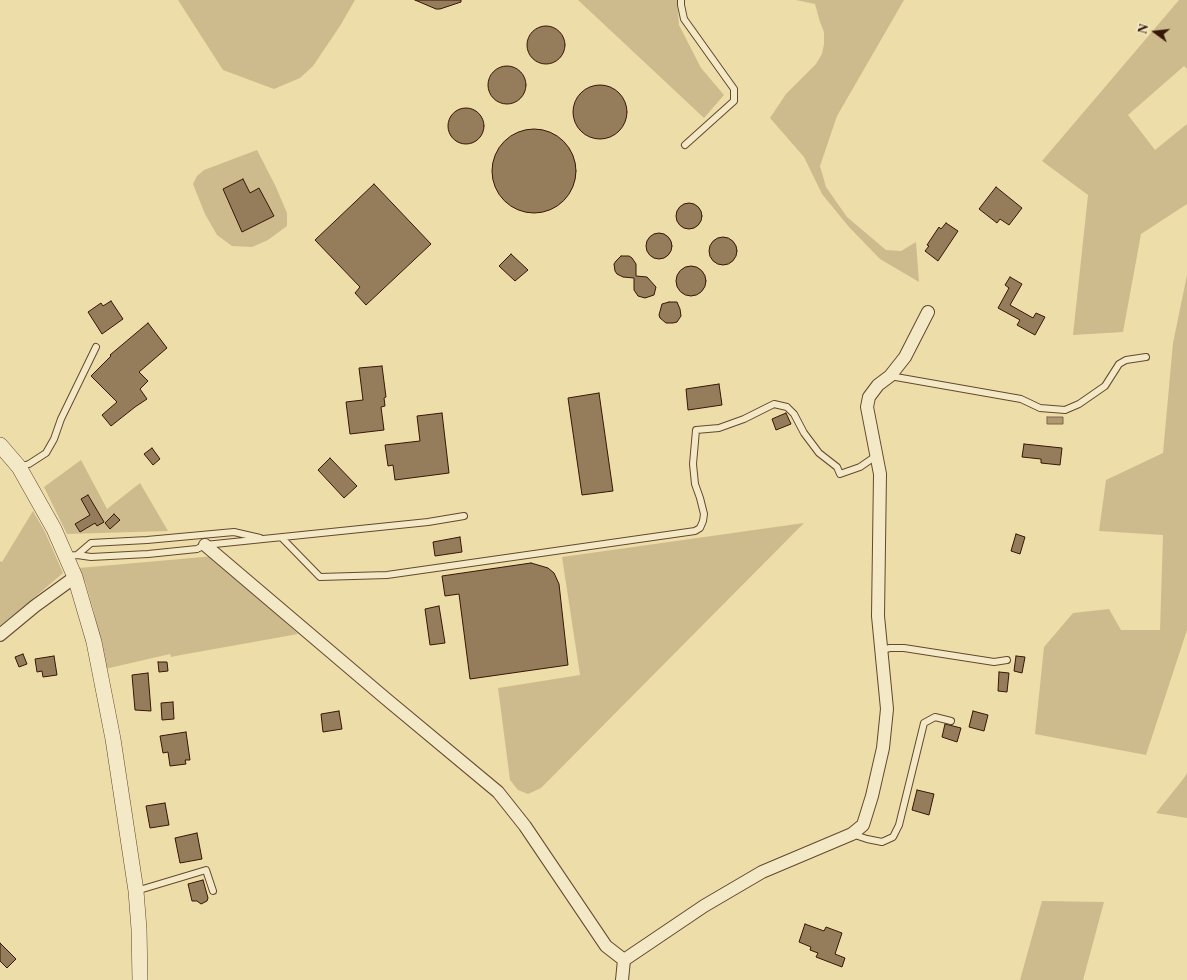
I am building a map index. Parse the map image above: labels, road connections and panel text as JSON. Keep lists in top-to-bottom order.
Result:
{
  "north": "left"
}
